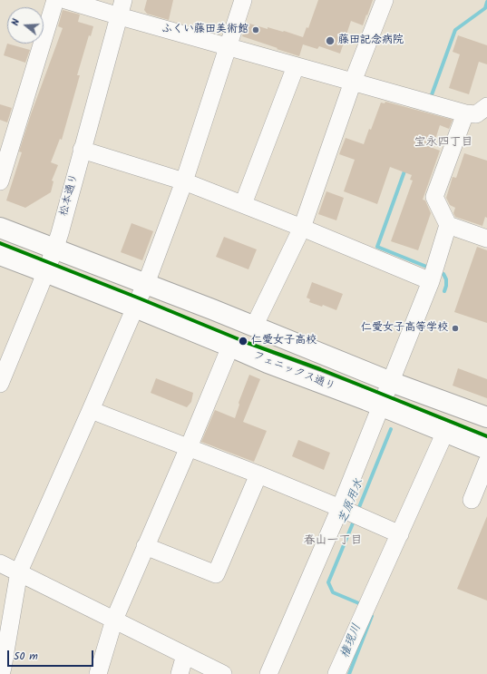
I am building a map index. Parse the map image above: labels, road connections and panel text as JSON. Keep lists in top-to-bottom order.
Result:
{
  "streets": {
    "main road": ["フェニックス通り"],
    "street": ["松本通り"]
  },
  "crossings": [
    ["松本通り", "フェニックス通り"]
  ],
  "districts": ["宝永四丁目", "春山一丁目"],
  "water": ["芝原用水", "権現川"],
  "places": [
    "ふくい藤田美術館",
    "藤田記念病院",
    "仁愛女子高等学校",
    "仁愛女子高校"
  ],
  "scale_bar": "50 m",
  "north": "left"
}
